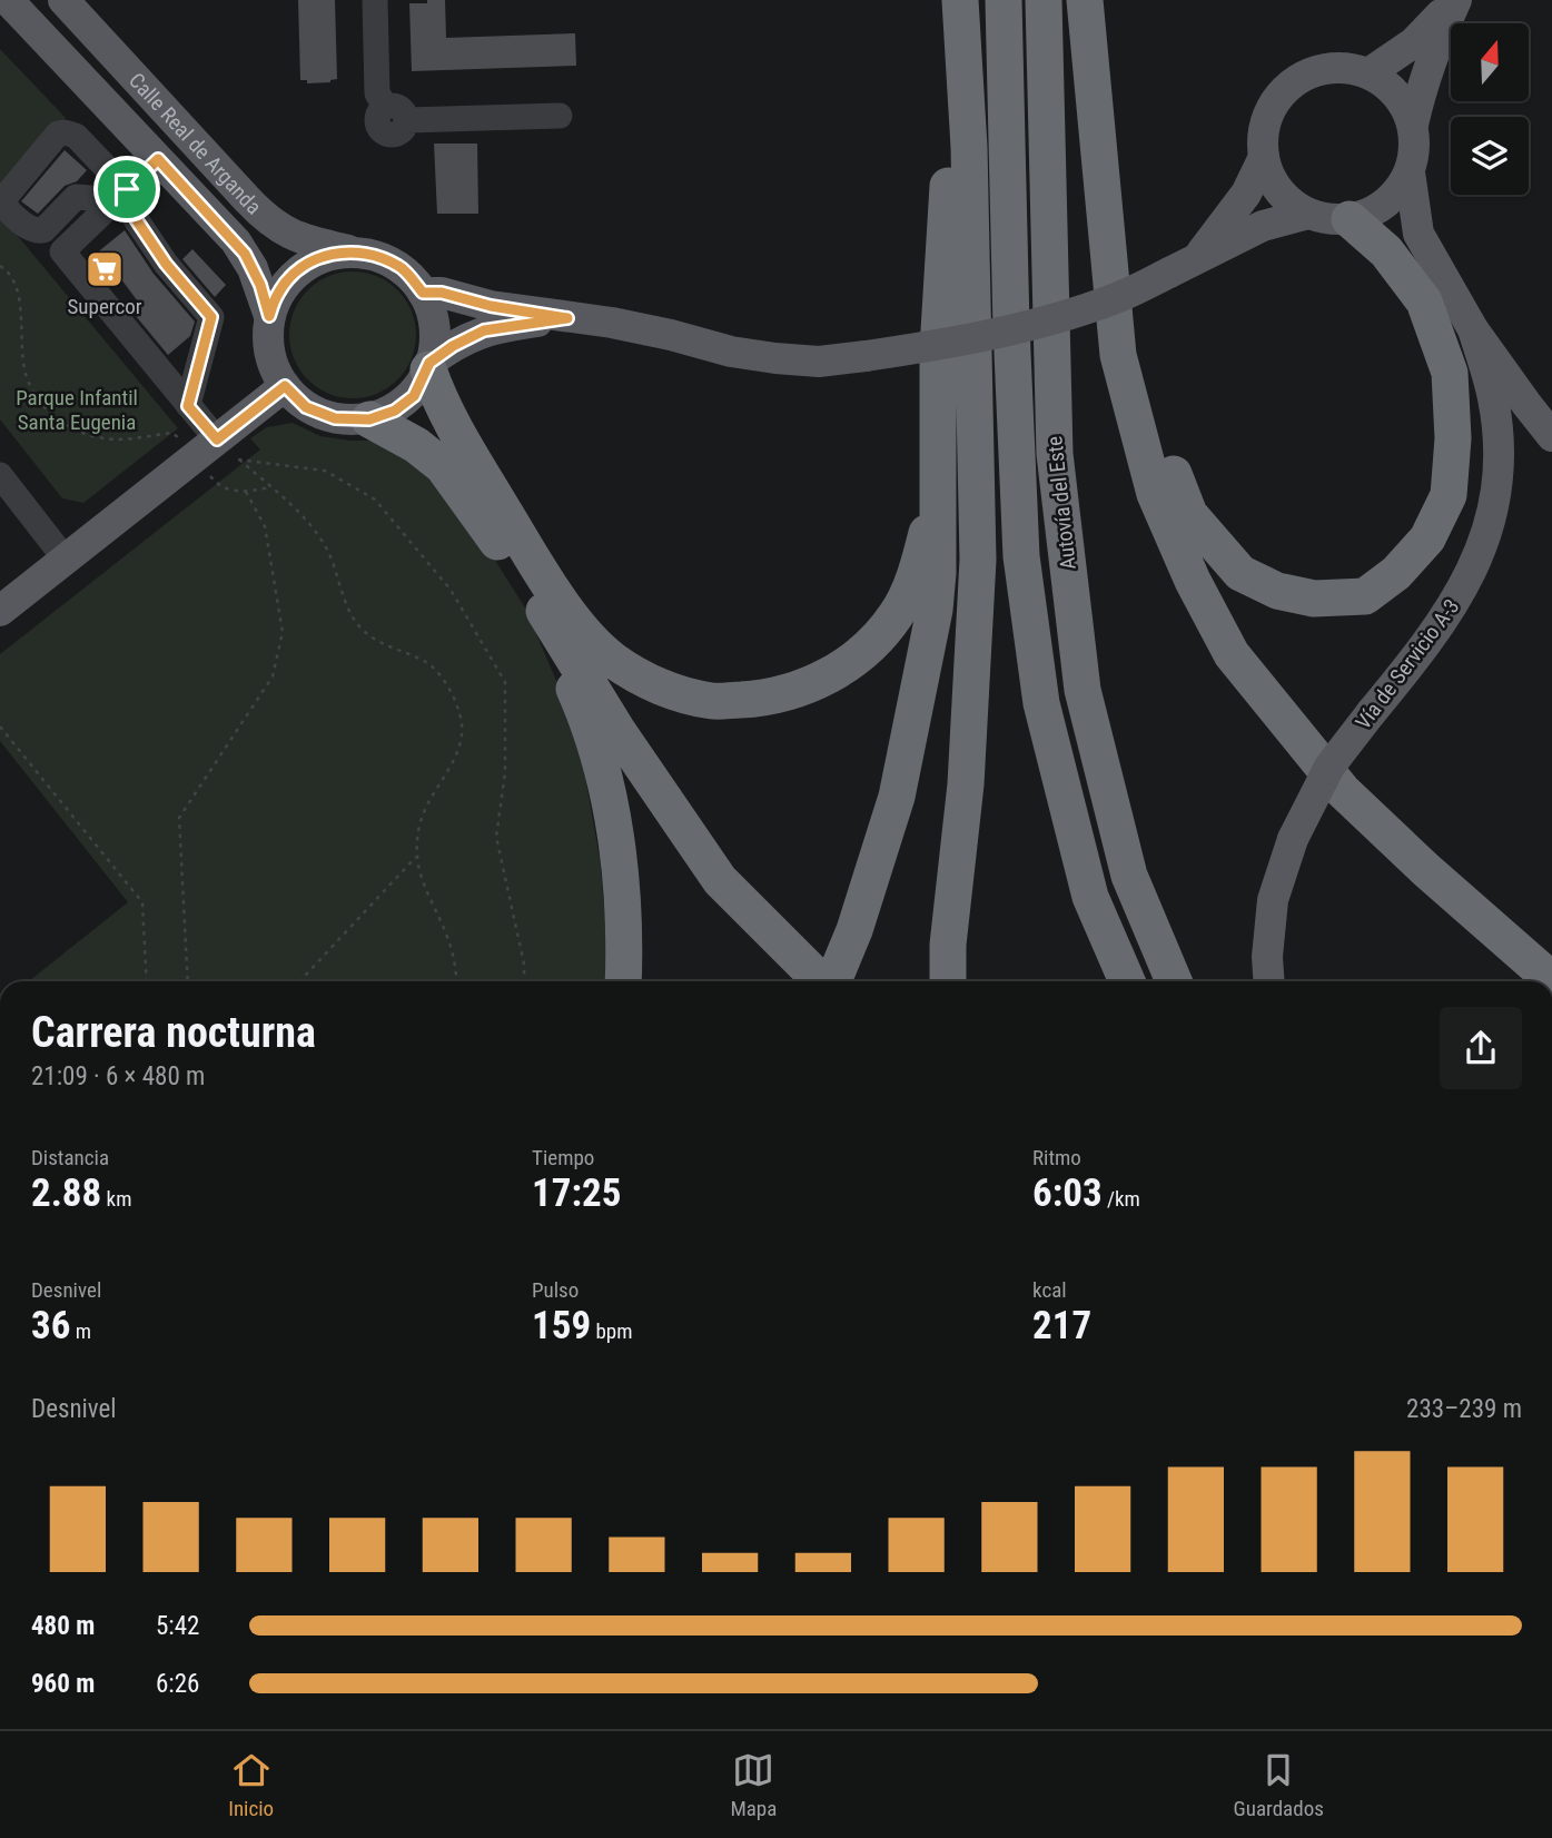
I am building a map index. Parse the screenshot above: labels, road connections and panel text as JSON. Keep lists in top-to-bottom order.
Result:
{
  "streets": {
    "highway": ["Autovía del Este"],
    "main road": ["Calle Real de Arganda", "Vía de Servicio A-3"]
  },
  "parks": ["Parque Infantil Santa Eugenia"],
  "places": {
    "supermarket": ["Supercor"]
  },
  "north": "top",
  "page": {
    "heading": ["Carrera nocturna", "21:09 · 6 × 480 m"],
    "stats": [
      ["Distancia", "2.88 km"],
      ["Tiempo", "17:25"],
      ["Ritmo", "6:03 /km"],
      ["Desnivel", "36 m"],
      ["Pulso", "159 bpm"],
      ["kcal", "217"]
    ],
    "chart": ["Desnivel", "233–239 m"],
    "list": [
      {
        "name": "480 m",
        "note": "5:42"
      },
      {
        "name": "960 m",
        "note": "6:26"
      }
    ],
    "tabs": ["Inicio", "Mapa", "Guardados"]
  }
}
